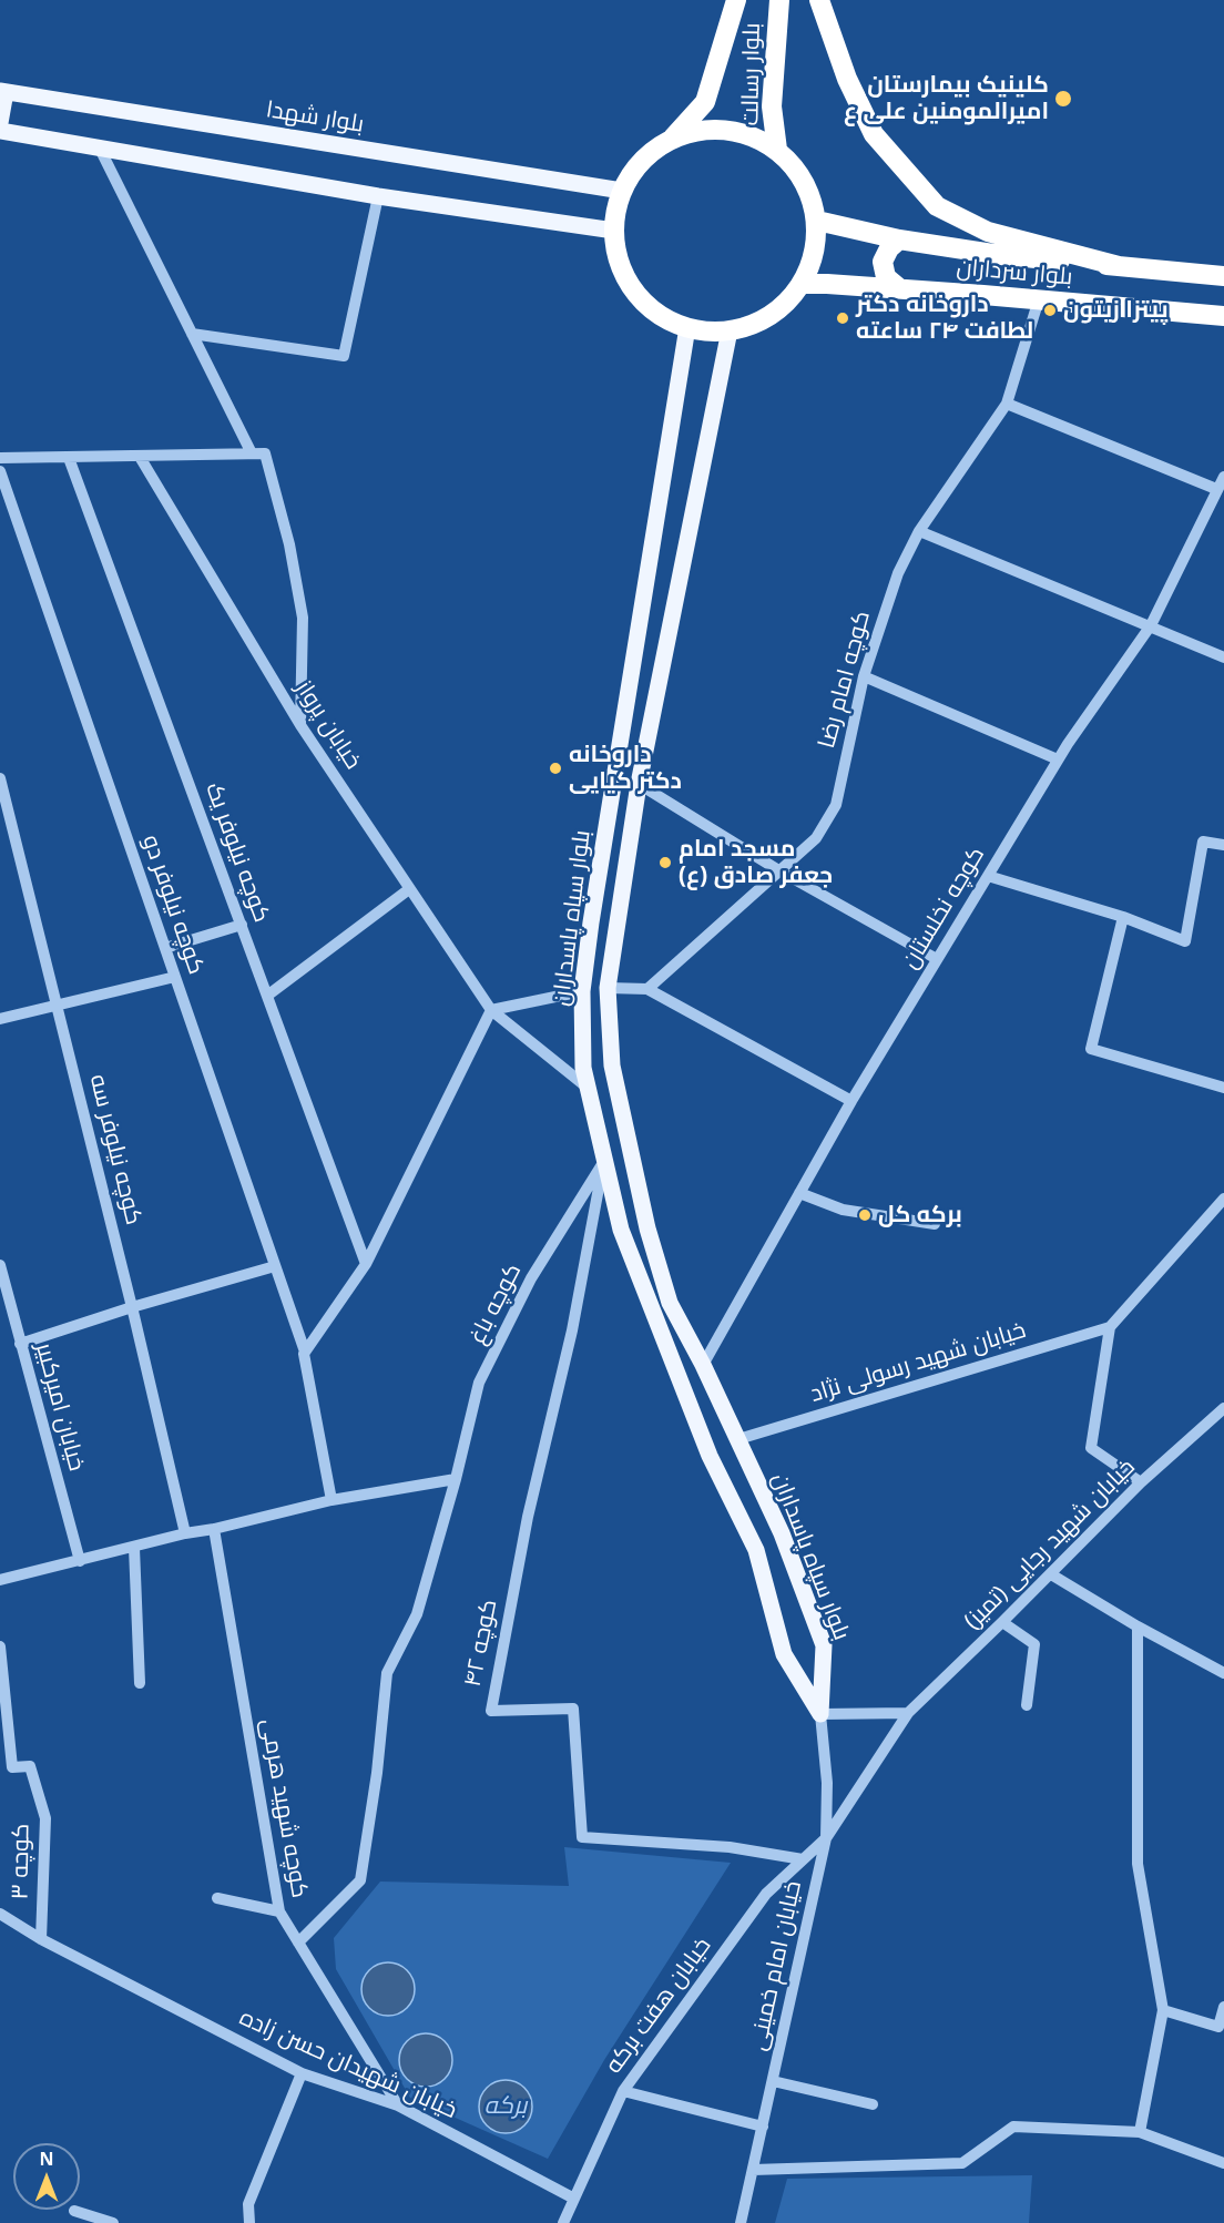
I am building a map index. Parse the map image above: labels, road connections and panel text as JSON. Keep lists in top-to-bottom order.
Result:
{
  "streets": {
    "highway": ["بلوار رسالت", "بلوار سرداران"],
    "main road": ["بلوار شهدا", "بلوار سپاه پاسداران"],
    "street": [
      "کوچه امام رضا",
      "خیابان پرواز",
      "کوچه نیلوفر یک",
      "کوچه نیلوفر دو",
      "کوچه نخلستان",
      "کوچه نیلوفر سه",
      "کوچه باغ",
      "خیابان شهید رسولی نژاد",
      "خیابان امیرکبیر",
      "خیابان شهید رجایی (تمیز)",
      "کوچه ۴۲",
      "کوچه شهید هرمی",
      "کوچه ۳",
      "خیابان امام خمینی",
      "خیابان هفت برکه",
      "خیابان شهیدان حسن زاده"
    ]
  },
  "crossings": [
    ["بلوار رسالت", "بلوار شهدا"],
    ["بلوار رسالت", "بلوار سرداران"],
    ["بلوار رسالت", "بلوار سپاه پاسداران"],
    ["بلوار شهدا", "بلوار سرداران"],
    ["بلوار شهدا", "بلوار سپاه پاسداران"],
    ["بلوار سرداران", "کوچه امام رضا"],
    ["بلوار سرداران", "بلوار سپاه پاسداران"],
    ["خیابان پرواز", "بلوار سپاه پاسداران"],
    ["کوچه نخلستان", "بلوار سپاه پاسداران"],
    ["بلوار سپاه پاسداران", "کوچه باغ"],
    ["بلوار سپاه پاسداران", "خیابان شهید رسولی نژاد"],
    ["بلوار سپاه پاسداران", "کوچه ۴۲"],
    ["بلوار سپاه پاسداران", "خیابان امام خمینی"],
    ["کوچه باغ", "کوچه ۴۲"],
    ["کوچه باغ", "کوچه شهید هرمی"],
    ["خیابان شهید رجایی (تمیز)", "خیابان امام خمینی"],
    ["خیابان شهید رجایی (تمیز)", "خیابان هفت برکه"],
    ["کوچه ۴۲", "خیابان هفت برکه"],
    ["کوچه شهید هرمی", "خیابان شهیدان حسن زاده"],
    ["کوچه ۳", "خیابان شهیدان حسن زاده"],
    ["خیابان امام خمینی", "خیابان هفت برکه"],
    ["خیابان هفت برکه", "خیابان شهیدان حسن زاده"]
  ],
  "water": ["برکه"],
  "places": [
    "کلینیک بیمارستان امیرالمومنین علی ع",
    "پیتزا زیتون",
    "داروخانه دکتر لطافت ۲۴ ساعته",
    "داروخانه دکتر کیایی",
    "مسجد امام جعفر صادق (ع)",
    "برکه کل"
  ],
  "north": "top"
}
